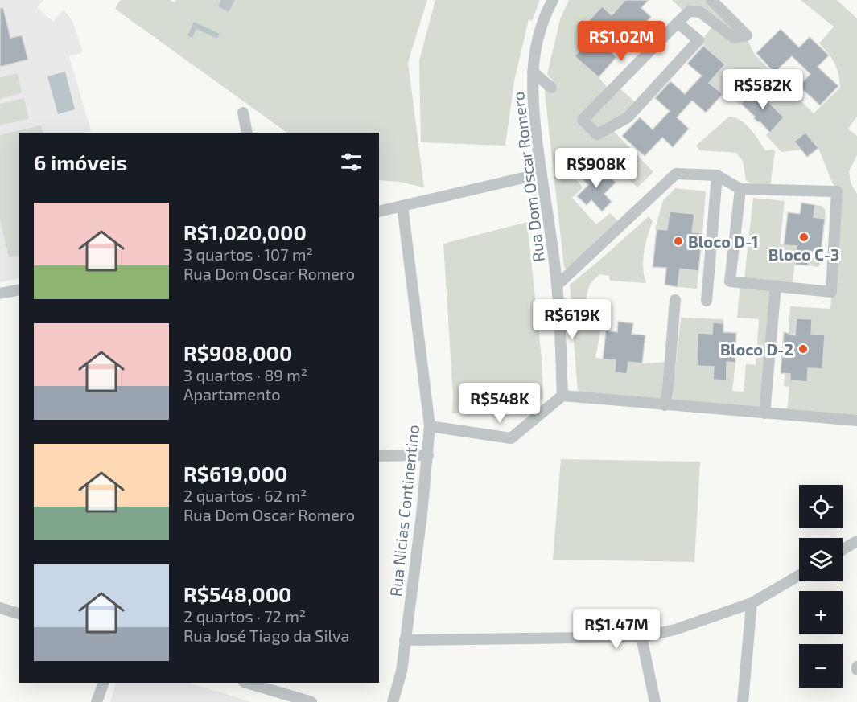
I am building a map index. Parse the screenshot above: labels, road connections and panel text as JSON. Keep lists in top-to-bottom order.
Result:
{
  "streets": {
    "street": ["Rua Dom Oscar Romero", "Rua Nicias Continentino"]
  },
  "places": ["Bloco C-3", "Bloco D-1", "Bloco D-2"],
  "page": {
    "price": [
      "R$1.02M",
      "R$582K",
      "R$908K",
      "R$619K",
      "R$548K",
      "R$1.47M"
    ],
    "heading": "6 imóveis",
    "list": [
      {
        "name": "R$1,020,000",
        "note": "3 quartos · 107 m² · Rua Dom Oscar Romero"
      },
      {
        "name": "R$908,000",
        "note": "3 quartos · 89 m² · Apartamento"
      },
      {
        "name": "R$619,000",
        "note": "2 quartos · 62 m² · Rua Dom Oscar Romero"
      },
      {
        "name": "R$548,000",
        "note": "2 quartos · 72 m² · Rua José Tiago da Silva"
      }
    ],
    "map_buttons": ["+", "−"]
  }
}
